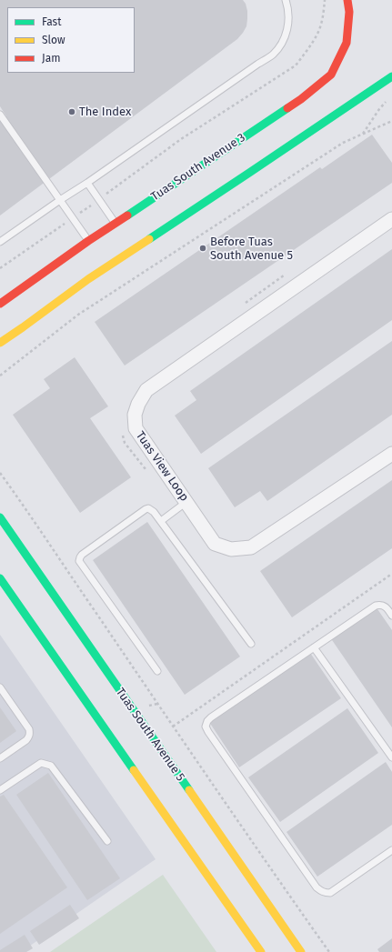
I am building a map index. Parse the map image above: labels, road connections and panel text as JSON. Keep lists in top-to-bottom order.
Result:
{
  "streets": {
    "main road": ["Tuas South Avenue 3", "Tuas South Avenue 5"],
    "street": ["Tuas View Loop"]
  },
  "places": ["The Index", "Before Tuas South Avenue 5"],
  "legend": ["Fast", "Slow", "Jam"]
}
